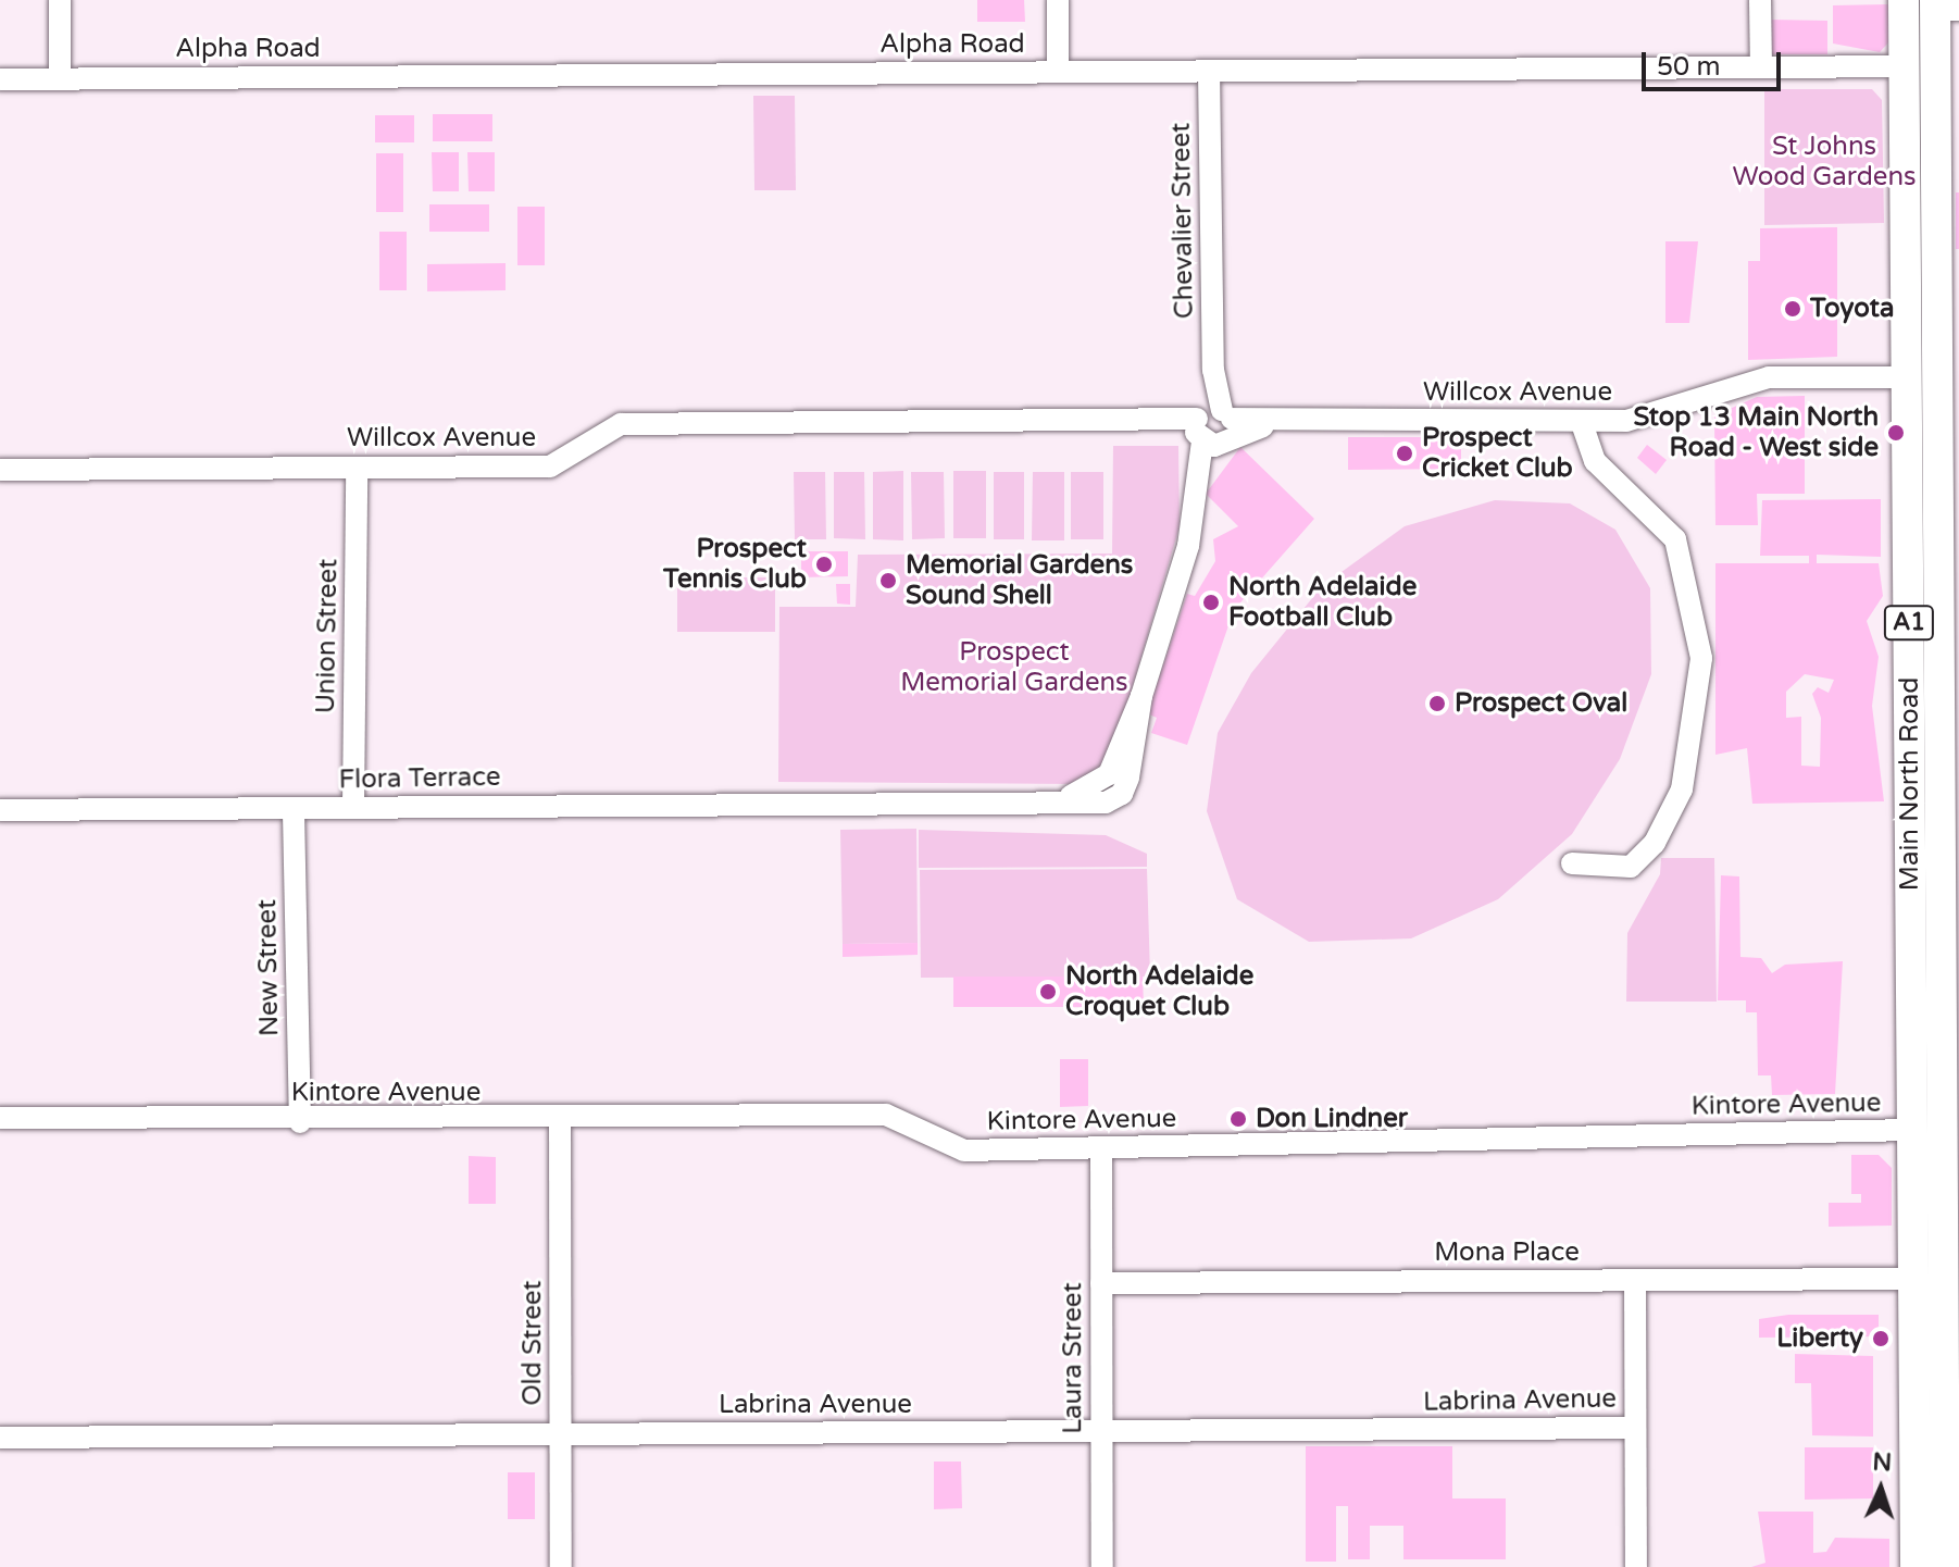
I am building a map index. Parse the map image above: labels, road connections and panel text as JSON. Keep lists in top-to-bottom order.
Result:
{
  "streets": {
    "highway": ["A1", "Main North Road"],
    "street": [
      "Alpha Road",
      "Chevalier Street",
      "Willcox Avenue",
      "Union Street",
      "Flora Terrace",
      "New Street",
      "Kintore Avenue",
      "Mona Place",
      "Old Street",
      "Laura Street",
      "Labrina Avenue"
    ]
  },
  "crossings": [
    ["Alpha Road", "Chevalier Street"],
    ["Alpha Road", "Main North Road"],
    ["Chevalier Street", "Willcox Avenue"],
    ["Chevalier Street", "Flora Terrace"],
    ["Willcox Avenue", "Union Street"],
    ["Willcox Avenue", "Main North Road"],
    ["Union Street", "Flora Terrace"],
    ["Flora Terrace", "New Street"],
    ["Main North Road", "Kintore Avenue"],
    ["Main North Road", "Mona Place"],
    ["New Street", "Kintore Avenue"],
    ["Kintore Avenue", "Old Street"],
    ["Kintore Avenue", "Laura Street"],
    ["Mona Place", "Laura Street"],
    ["Old Street", "Labrina Avenue"],
    ["Laura Street", "Labrina Avenue"]
  ],
  "parks": ["St Johns Wood Gardens", "Prospect Memorial Gardens"],
  "places": [
    "Toyota",
    "Stop 13 Main North Road - West side",
    "Prospect Cricket Club",
    "Prospect Tennis Club",
    "Memorial Gardens Sound Shell",
    "North Adelaide Football Club",
    "Prospect Oval",
    "North Adelaide Croquet Club",
    "Don Lindner",
    "Liberty"
  ],
  "scale_bar": "50 m",
  "north": "top"
}
